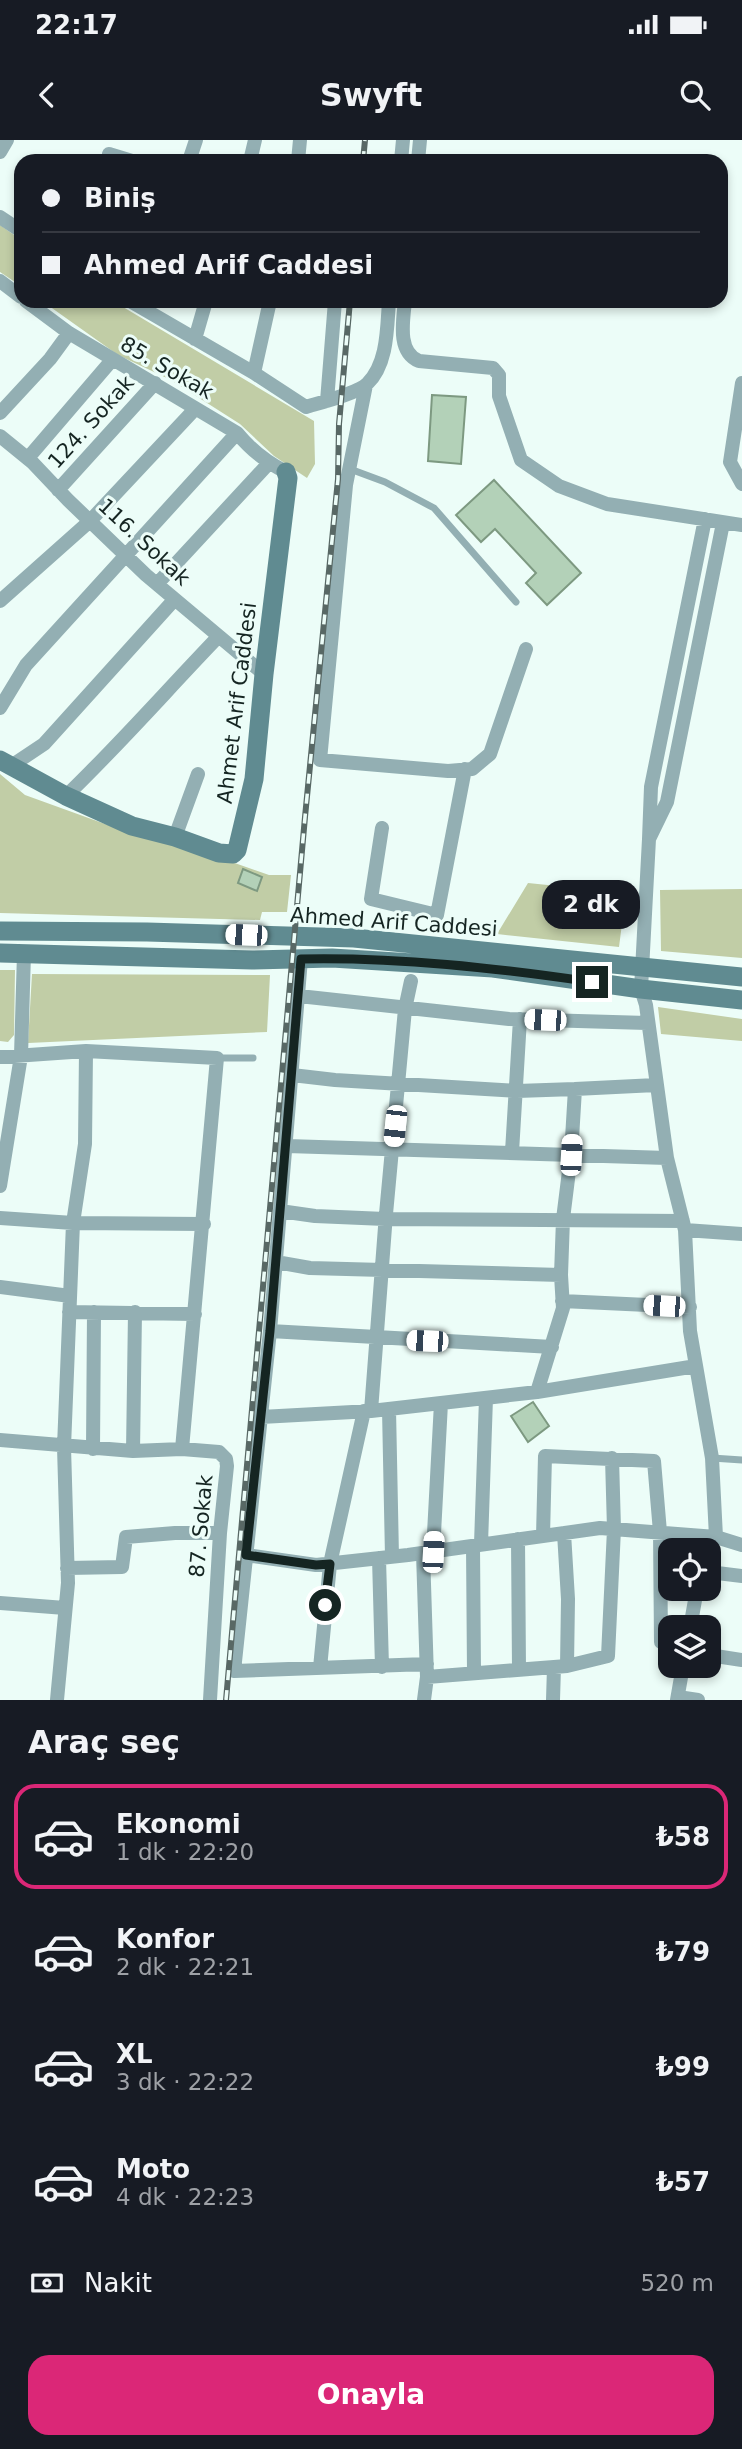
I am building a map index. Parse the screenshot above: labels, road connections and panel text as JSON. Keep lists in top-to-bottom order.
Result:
{
  "streets": {
    "street": [
      "85. Sokak",
      "124. Sokak",
      "116. Sokak",
      "Ahmet Arif Caddesi",
      "Ahmed Arif Caddesi",
      "87. Sokak"
    ]
  },
  "crossings": [
    ["85. Sokak", "124. Sokak"],
    ["85. Sokak", "Ahmet Arif Caddesi"],
    ["124. Sokak", "116. Sokak"],
    ["116. Sokak", "Ahmet Arif Caddesi"]
  ],
  "page": {
    "status": "22:17",
    "header": "Swyft",
    "banner": ["Biniş", "Ahmed Arif Caddesi"],
    "bubble": "2 dk",
    "heading": "Araç seç",
    "list": [
      {
        "name": "Ekonomi",
        "note": "1 dk · 22:20",
        "value": "₺58"
      },
      {
        "name": "Konfor",
        "note": "2 dk · 22:21",
        "value": "₺79"
      },
      {
        "name": "XL",
        "note": "3 dk · 22:22",
        "value": "₺99"
      },
      {
        "name": "Moto",
        "note": "4 dk · 22:23",
        "value": "₺57"
      }
    ],
    "pay": ["Nakit", "520 m"],
    "buttons": "Onayla"
  }
}
